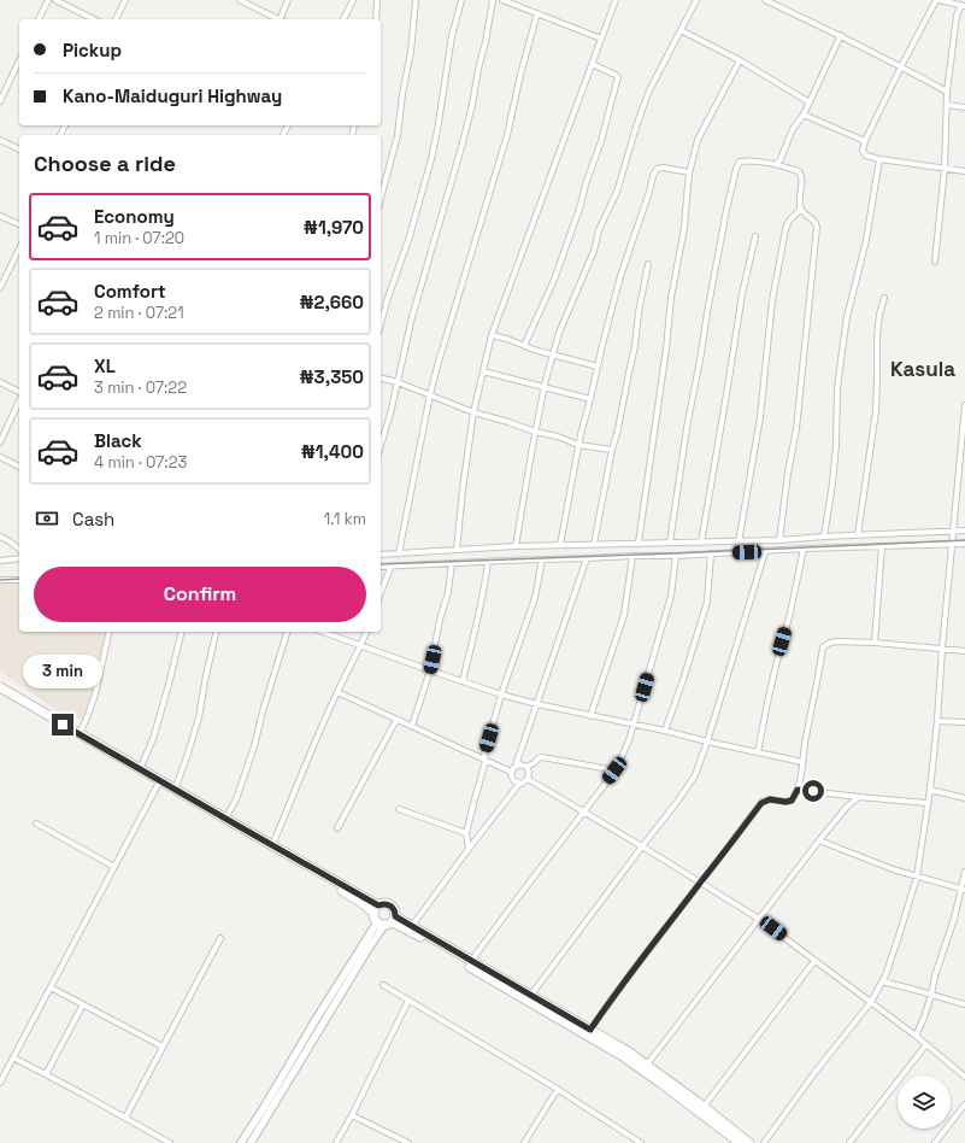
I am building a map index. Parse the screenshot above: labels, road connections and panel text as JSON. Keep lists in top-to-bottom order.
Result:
{
  "districts": ["Kasula"],
  "page": {
    "banner": ["Pickup", "Kano-Maiduguri Highway"],
    "heading": "Choose a ride",
    "list": [
      {
        "name": "Economy",
        "note": "1 min · 07:20",
        "value": "₦1,970"
      },
      {
        "name": "Comfort",
        "note": "2 min · 07:21",
        "value": "₦2,660"
      },
      {
        "name": "XL",
        "note": "3 min · 07:22",
        "value": "₦3,350"
      },
      {
        "name": "Black",
        "note": "4 min · 07:23",
        "value": "₦1,400"
      }
    ],
    "pay": ["Cash", "1.1 km"],
    "buttons": "Confirm",
    "bubble": "3 min"
  }
}
